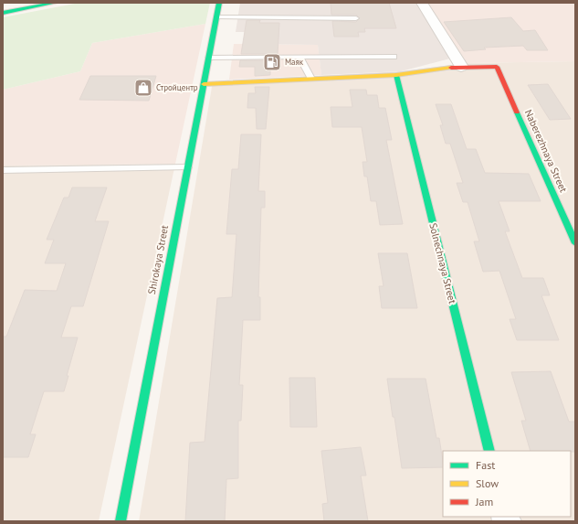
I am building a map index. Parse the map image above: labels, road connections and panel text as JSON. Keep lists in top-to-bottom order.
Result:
{
  "streets": {
    "street": ["Naberezhnaya Street", "Shirokaya Street", "Solnechnaya Street"]
  },
  "places": {
    "fuel station": ["Маяк"],
    "shop": ["Стройцентр"]
  },
  "legend": ["Fast", "Slow", "Jam"]
}
